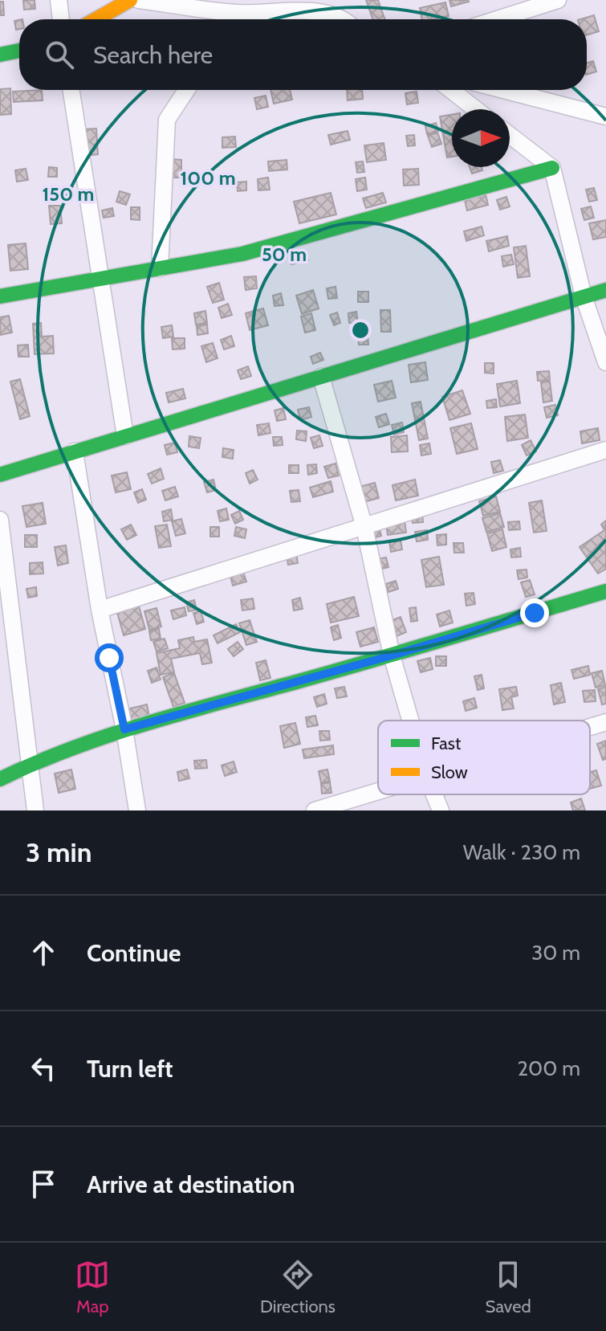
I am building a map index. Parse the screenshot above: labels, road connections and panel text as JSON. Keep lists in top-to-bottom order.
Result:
{
  "legend": ["Fast", "Slow"],
  "north": "right",
  "page": {
    "search": "Search here",
    "heading": ["3 min", "Walk · 230 m"],
    "list": [
      ["Continue", "30 m"],
      ["Turn left", "200 m"],
      "Arrive at destination"
    ],
    "nav": ["Map", "Directions", "Saved"]
  },
  "rings": ["100 m", "150 m", "50 m"]
}
